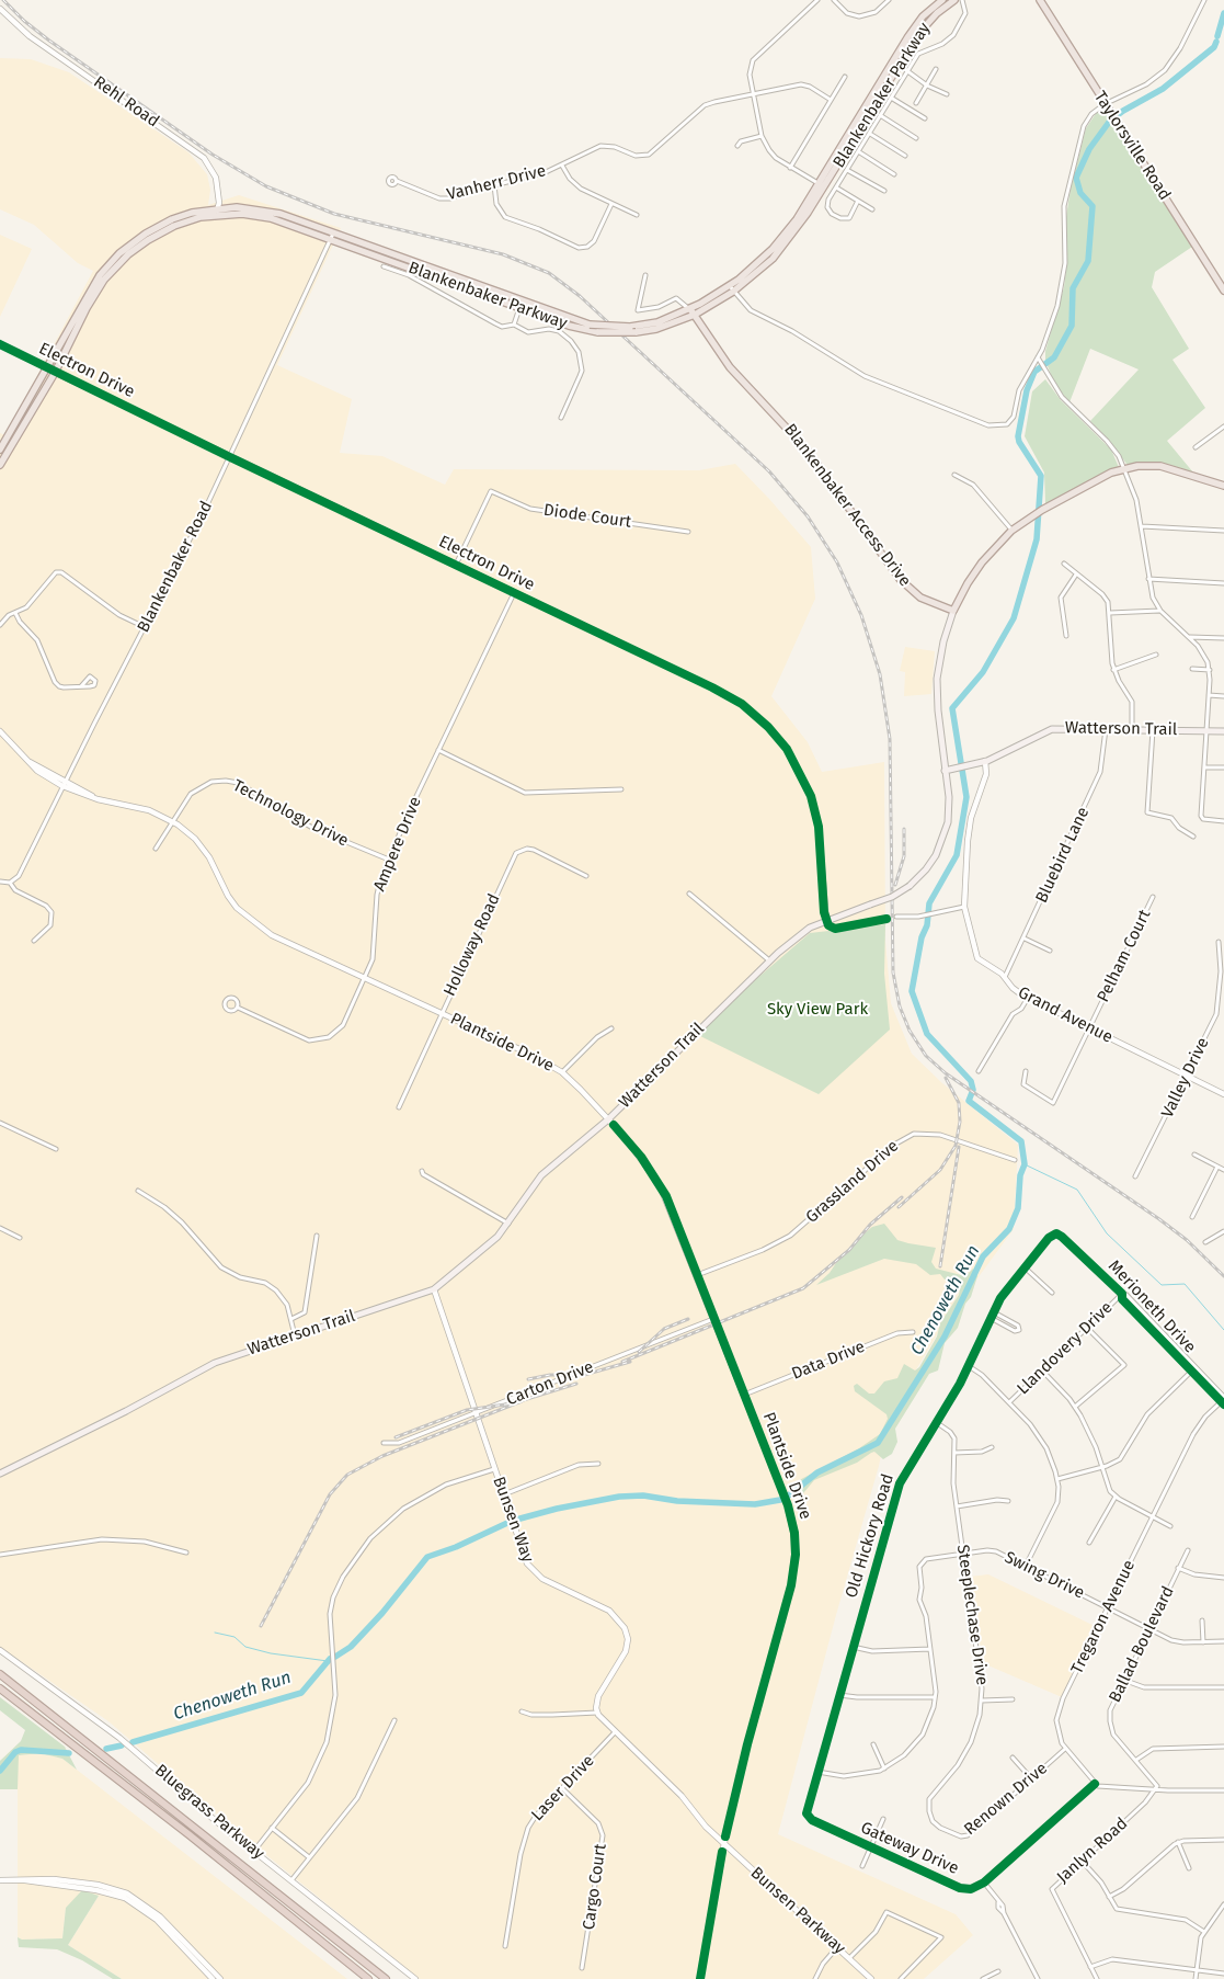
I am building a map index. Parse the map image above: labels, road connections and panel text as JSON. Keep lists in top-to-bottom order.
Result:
{
  "streets": {
    "main road": [
      "Blankenbaker Parkway",
      "Taylorsville Road",
      "Blankenbaker Access Drive",
      "Watterson Trail"
    ],
    "street": [
      "Rehl Road",
      "Vanherr Drive",
      "Electron Drive",
      "Diode Court",
      "Blankenbaker Road",
      "Technology Drive",
      "Ampere Drive",
      "Bluebird Lane",
      "Holloway Road",
      "Pelham Court",
      "Grand Avenue",
      "Plantside Drive",
      "Valley Drive",
      "Grassland Drive",
      "Merioneth Drive",
      "Llandovery Drive",
      "Data Drive",
      "Carton Drive",
      "Bunsen Way",
      "Old Hickory Road",
      "Swing Drive",
      "Steeplechase Drive",
      "Tregaron Avenue",
      "Ballad Boulevard",
      "Laser Drive",
      "Renown Drive",
      "Bluegrass Parkway",
      "Gateway Drive",
      "Janlyn Road",
      "Cargo Court",
      "Bunsen Parkway"
    ]
  },
  "crossings": [
    ["Blankenbaker Parkway", "Rehl Road"],
    ["Blankenbaker Parkway", "Electron Drive"],
    ["Blankenbaker Parkway", "Blankenbaker Access Drive"],
    ["Blankenbaker Parkway", "Blankenbaker Road"],
    ["Electron Drive", "Diode Court"],
    ["Electron Drive", "Blankenbaker Road"],
    ["Electron Drive", "Watterson Trail"],
    ["Electron Drive", "Ampere Drive"],
    ["Blankenbaker Road", "Plantside Drive"],
    ["Watterson Trail", "Bluebird Lane"],
    ["Watterson Trail", "Grand Avenue"],
    ["Watterson Trail", "Plantside Drive"],
    ["Watterson Trail", "Bunsen Way"],
    ["Technology Drive", "Ampere Drive"],
    ["Technology Drive", "Plantside Drive"],
    ["Ampere Drive", "Plantside Drive"],
    ["Bluebird Lane", "Grand Avenue"],
    ["Holloway Road", "Plantside Drive"],
    ["Pelham Court", "Grand Avenue"],
    ["Grand Avenue", "Valley Drive"],
    ["Plantside Drive", "Grassland Drive"],
    ["Plantside Drive", "Data Drive"],
    ["Plantside Drive", "Carton Drive"],
    ["Plantside Drive", "Bunsen Parkway"],
    ["Merioneth Drive", "Llandovery Drive"],
    ["Merioneth Drive", "Old Hickory Road"],
    ["Merioneth Drive", "Tregaron Avenue"],
    ["Carton Drive", "Bunsen Way"],
    ["Old Hickory Road", "Steeplechase Drive"],
    ["Old Hickory Road", "Gateway Drive"],
    ["Swing Drive", "Steeplechase Drive"],
    ["Swing Drive", "Tregaron Avenue"],
    ["Swing Drive", "Ballad Boulevard"],
    ["Steeplechase Drive", "Renown Drive"],
    ["Tregaron Avenue", "Renown Drive"],
    ["Ballad Boulevard", "Janlyn Road"],
    ["Laser Drive", "Cargo Court"]
  ],
  "water": ["Chenoweth Run"],
  "parks": ["Sky View Park"]
}
